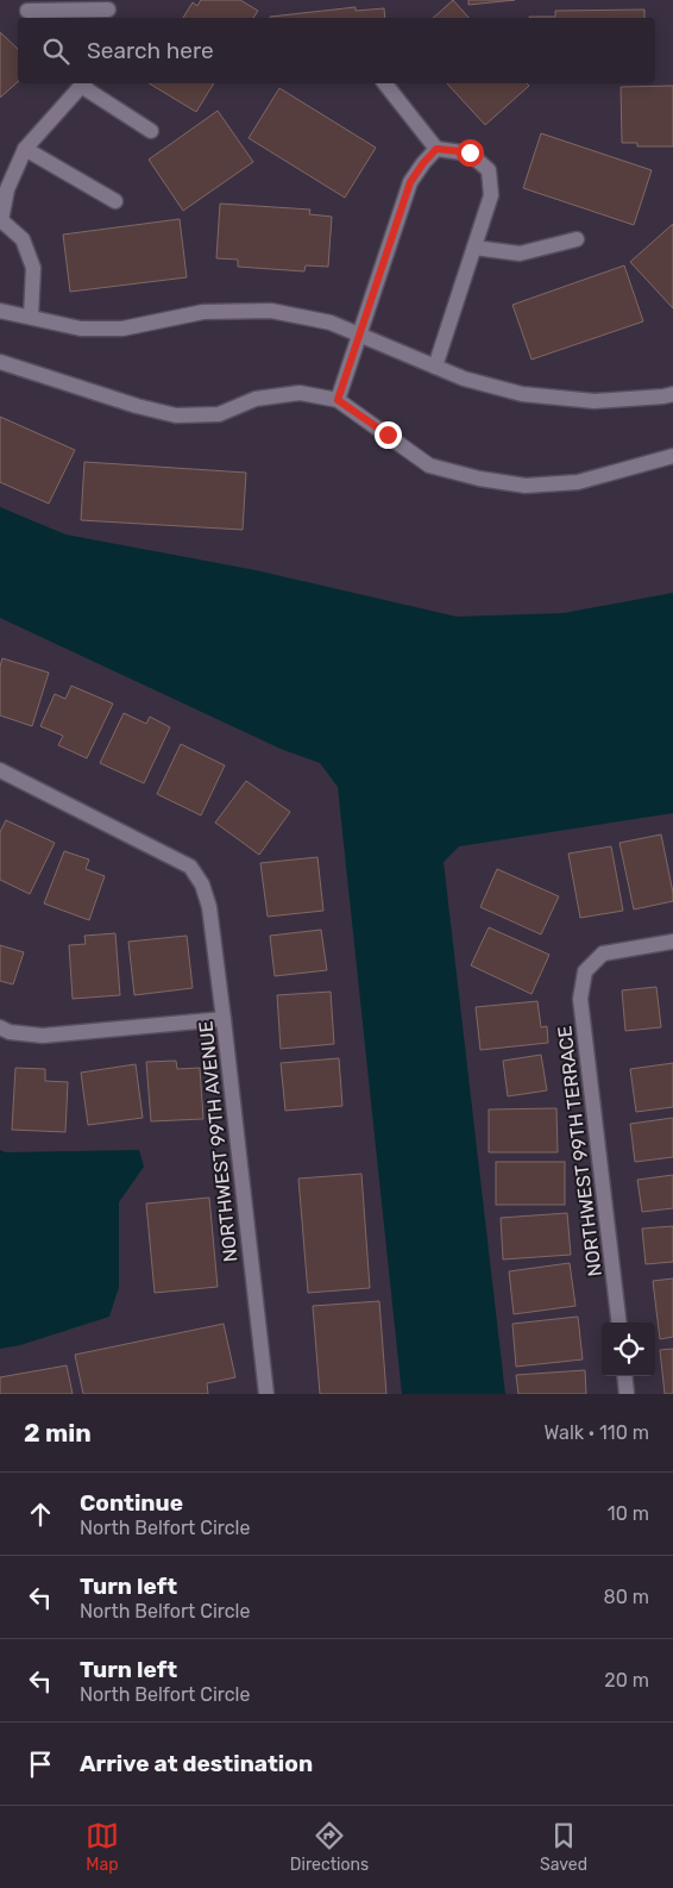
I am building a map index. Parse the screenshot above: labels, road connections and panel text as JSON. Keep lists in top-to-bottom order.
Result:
{
  "streets": {
    "street": ["NORTHWEST 99TH AVENUE", "NORTHWEST 99TH TERRACE"]
  },
  "page": {
    "search": "Search here",
    "heading": ["2 min", "Walk · 110 m"],
    "list": [
      ["Continue", "North Belfort Circle", "10 m"],
      ["Turn left", "North Belfort Circle", "80 m"],
      ["Turn left", "North Belfort Circle", "20 m"],
      "Arrive at destination"
    ],
    "nav": ["Map", "Directions", "Saved"]
  }
}
